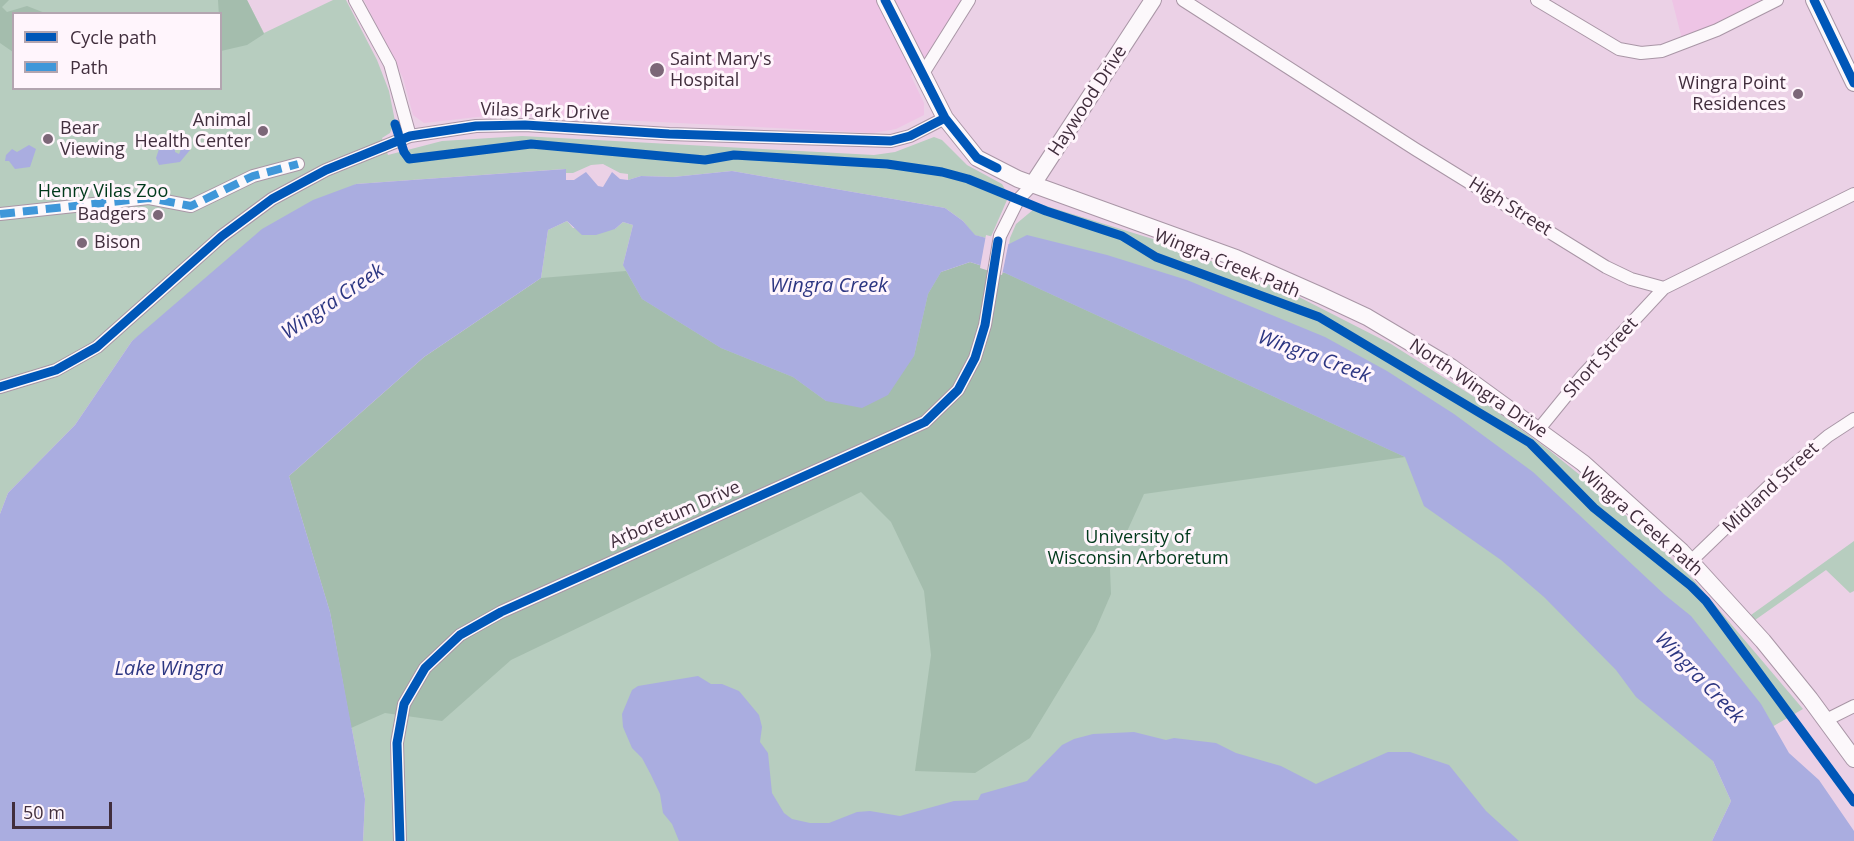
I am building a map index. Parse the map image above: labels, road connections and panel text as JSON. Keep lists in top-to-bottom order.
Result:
{
  "streets": {
    "street": [
      "Haywood Drive",
      "Vilas Park Drive",
      "High Street",
      "Short Street",
      "North Wingra Drive",
      "Midland Street",
      "Arboretum Drive"
    ],
    "cycle path": ["Wingra Creek Path"]
  },
  "crossings": [
    ["Haywood Drive", "North Wingra Drive"],
    ["Haywood Drive", "Arboretum Drive"],
    ["Vilas Park Drive", "North Wingra Drive"],
    ["High Street", "Short Street"],
    ["Short Street", "North Wingra Drive"],
    ["North Wingra Drive", "Midland Street"]
  ],
  "water": ["Wingra Creek", "Lake Wingra"],
  "parks": ["Henry Vilas Zoo", "University of Wisconsin Arboretum"],
  "places": [
    "Saint Mary's Hospital",
    "Wingra Point Residences",
    "Animal Health Center",
    "Bear Viewing",
    "Badgers",
    "Bison"
  ],
  "legend": ["Cycle path", "Path"],
  "scale_bar": "50 m"
}
